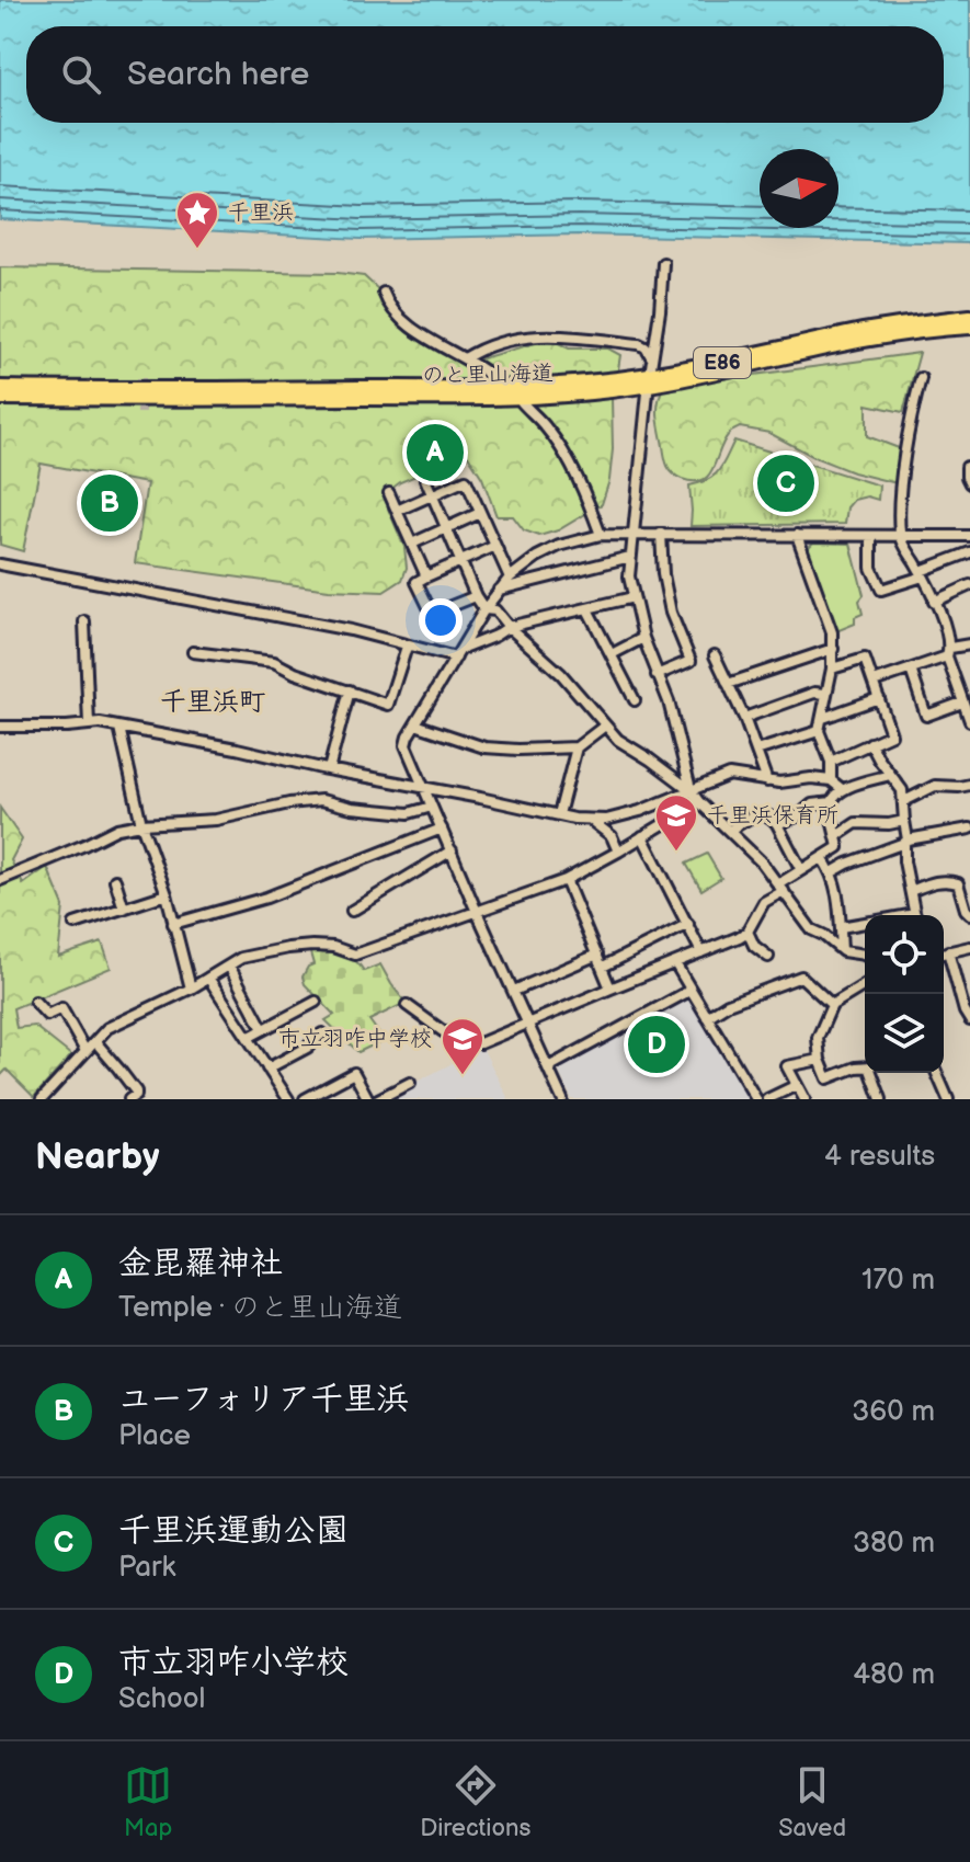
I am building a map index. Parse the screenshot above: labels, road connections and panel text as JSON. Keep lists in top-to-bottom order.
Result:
{
  "streets": {
    "highway": ["E86", "のと里山海道"]
  },
  "districts": ["千里浜町"],
  "places": {
    "place": ["千里浜"],
    "school or university": ["千里浜保育所", "市立羽咋中学校"]
  },
  "north": "right",
  "page": {
    "search": "Search here",
    "pins": [
      "A",
      "C",
      "B",
      "D"
    ],
    "heading": ["Nearby", "4 results"],
    "list": [
      {
        "mark": "A",
        "name": "金毘羅神社",
        "note": "Temple · のと里山海道",
        "value": "170 m"
      },
      {
        "mark": "B",
        "name": "ユーフォリア千里浜",
        "note": "Place",
        "value": "360 m"
      },
      {
        "mark": "C",
        "name": "千里浜運動公園",
        "note": "Park",
        "value": "380 m"
      },
      {
        "mark": "D",
        "name": "市立羽咋小学校",
        "note": "School",
        "value": "480 m"
      }
    ],
    "nav": ["Map", "Directions", "Saved"]
  }
}
